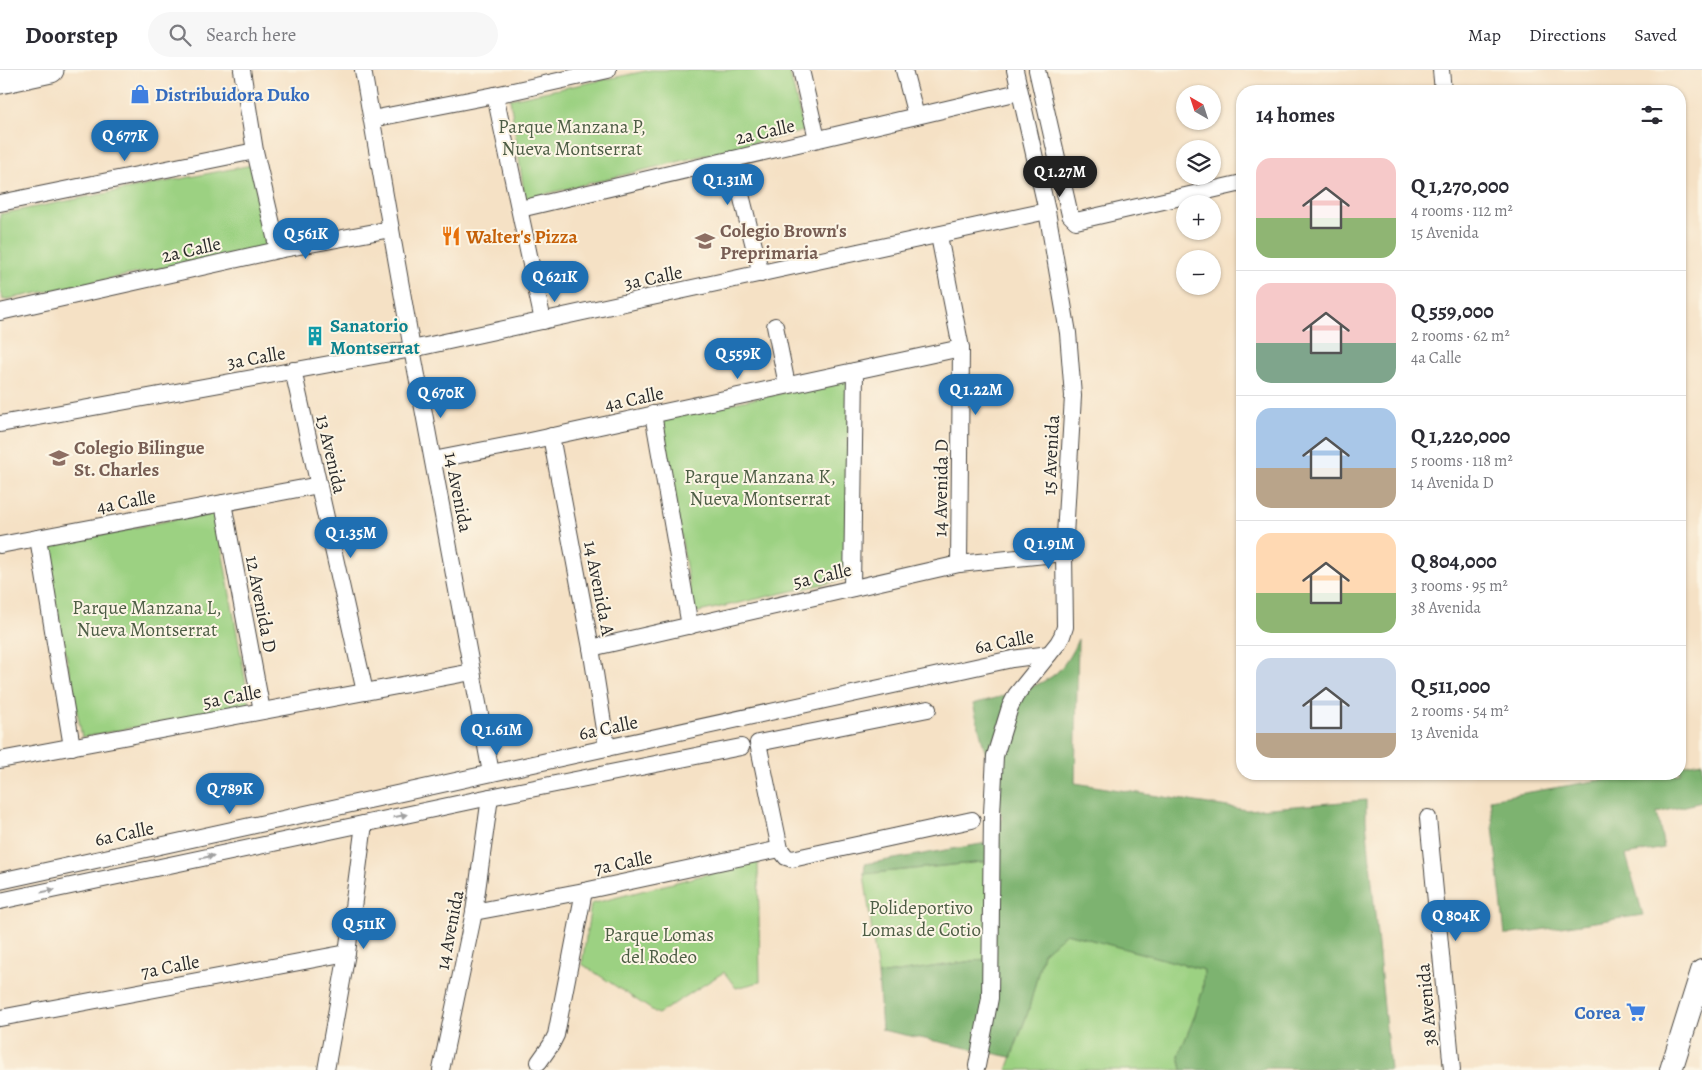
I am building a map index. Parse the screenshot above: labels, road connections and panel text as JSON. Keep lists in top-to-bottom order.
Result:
{
  "streets": {
    "street": [
      "2a Calle",
      "3a Calle",
      "4a Calle",
      "13 Avenida",
      "15 Avenida",
      "14 Avenida D",
      "14 Avenida",
      "5a Calle",
      "14 Avenida A",
      "12 Avenida D",
      "6a Calle",
      "7a Calle",
      "38 Avenida"
    ]
  },
  "crossings": [
    ["2a Calle", "15 Avenida"],
    ["2a Calle", "14 Avenida"],
    ["3a Calle", "13 Avenida"],
    ["3a Calle", "15 Avenida"],
    ["3a Calle", "14 Avenida D"],
    ["3a Calle", "14 Avenida"],
    ["4a Calle", "13 Avenida"],
    ["4a Calle", "14 Avenida D"],
    ["4a Calle", "14 Avenida"],
    ["4a Calle", "14 Avenida A"],
    ["4a Calle", "12 Avenida D"],
    ["13 Avenida", "5a Calle"],
    ["15 Avenida", "5a Calle"],
    ["15 Avenida", "6a Calle"],
    ["14 Avenida D", "5a Calle"],
    ["14 Avenida", "5a Calle"],
    ["14 Avenida", "6a Calle"],
    ["14 Avenida", "7a Calle"],
    ["5a Calle", "14 Avenida A"],
    ["5a Calle", "12 Avenida D"],
    ["14 Avenida A", "6a Calle"]
  ],
  "parks": [
    "Parque Manzana P, Nueva Montserrat",
    "Parque Manzana K, Nueva Montserrat",
    "Parque Manzana L, Nueva Montserrat",
    "Polideportivo Lomas de Cotio",
    "Parque Lomas del Rodeo"
  ],
  "places": {
    "shop": ["Distribuidora Duko"],
    "restaurant": ["Walter's Pizza"],
    "school or university": ["Colegio Brown's Preprimaria", "Colegio Bilingue St. Charles"],
    "building": ["Sanatorio Montserrat"],
    "supermarket": ["Corea"]
  },
  "north": "top left",
  "page": {
    "header": "Doorstep",
    "search": "Search here",
    "nav": ["Map", "Directions", "Saved"],
    "map_buttons": ["+", "−"],
    "heading": "14 homes",
    "price": [
      "Q 677K",
      "Q 1.27M",
      "Q 1.31M",
      "Q 561K",
      "Q 621K",
      "Q 559K",
      "Q 1.22M",
      "Q 670K",
      "Q 1.35M",
      "Q 1.91M",
      "Q 1.61M",
      "Q 789K",
      "Q 804K",
      "Q 511K"
    ],
    "list": [
      {
        "name": "Q 1,270,000",
        "note": "4 rooms · 112 m² · 15 Avenida"
      },
      {
        "name": "Q 559,000",
        "note": "2 rooms · 62 m² · 4a Calle"
      },
      {
        "name": "Q 1,220,000",
        "note": "5 rooms · 118 m² · 14 Avenida D"
      },
      {
        "name": "Q 804,000",
        "note": "3 rooms · 95 m² · 38 Avenida"
      },
      {
        "name": "Q 511,000",
        "note": "2 rooms · 54 m² · 13 Avenida"
      }
    ]
  }
}
